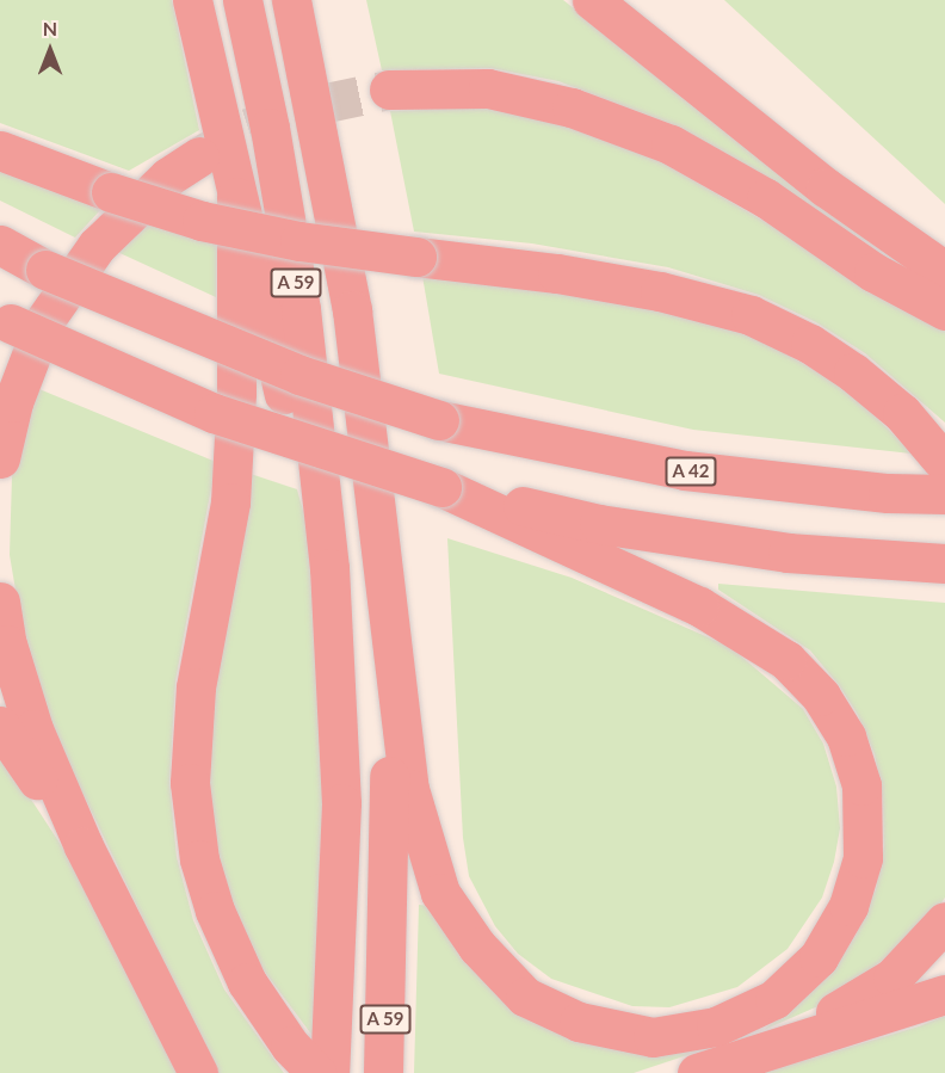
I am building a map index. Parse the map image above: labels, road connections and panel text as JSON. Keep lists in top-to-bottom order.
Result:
{
  "streets": {
    "highway": ["A 59", "A 42"]
  },
  "north": "top"
}
